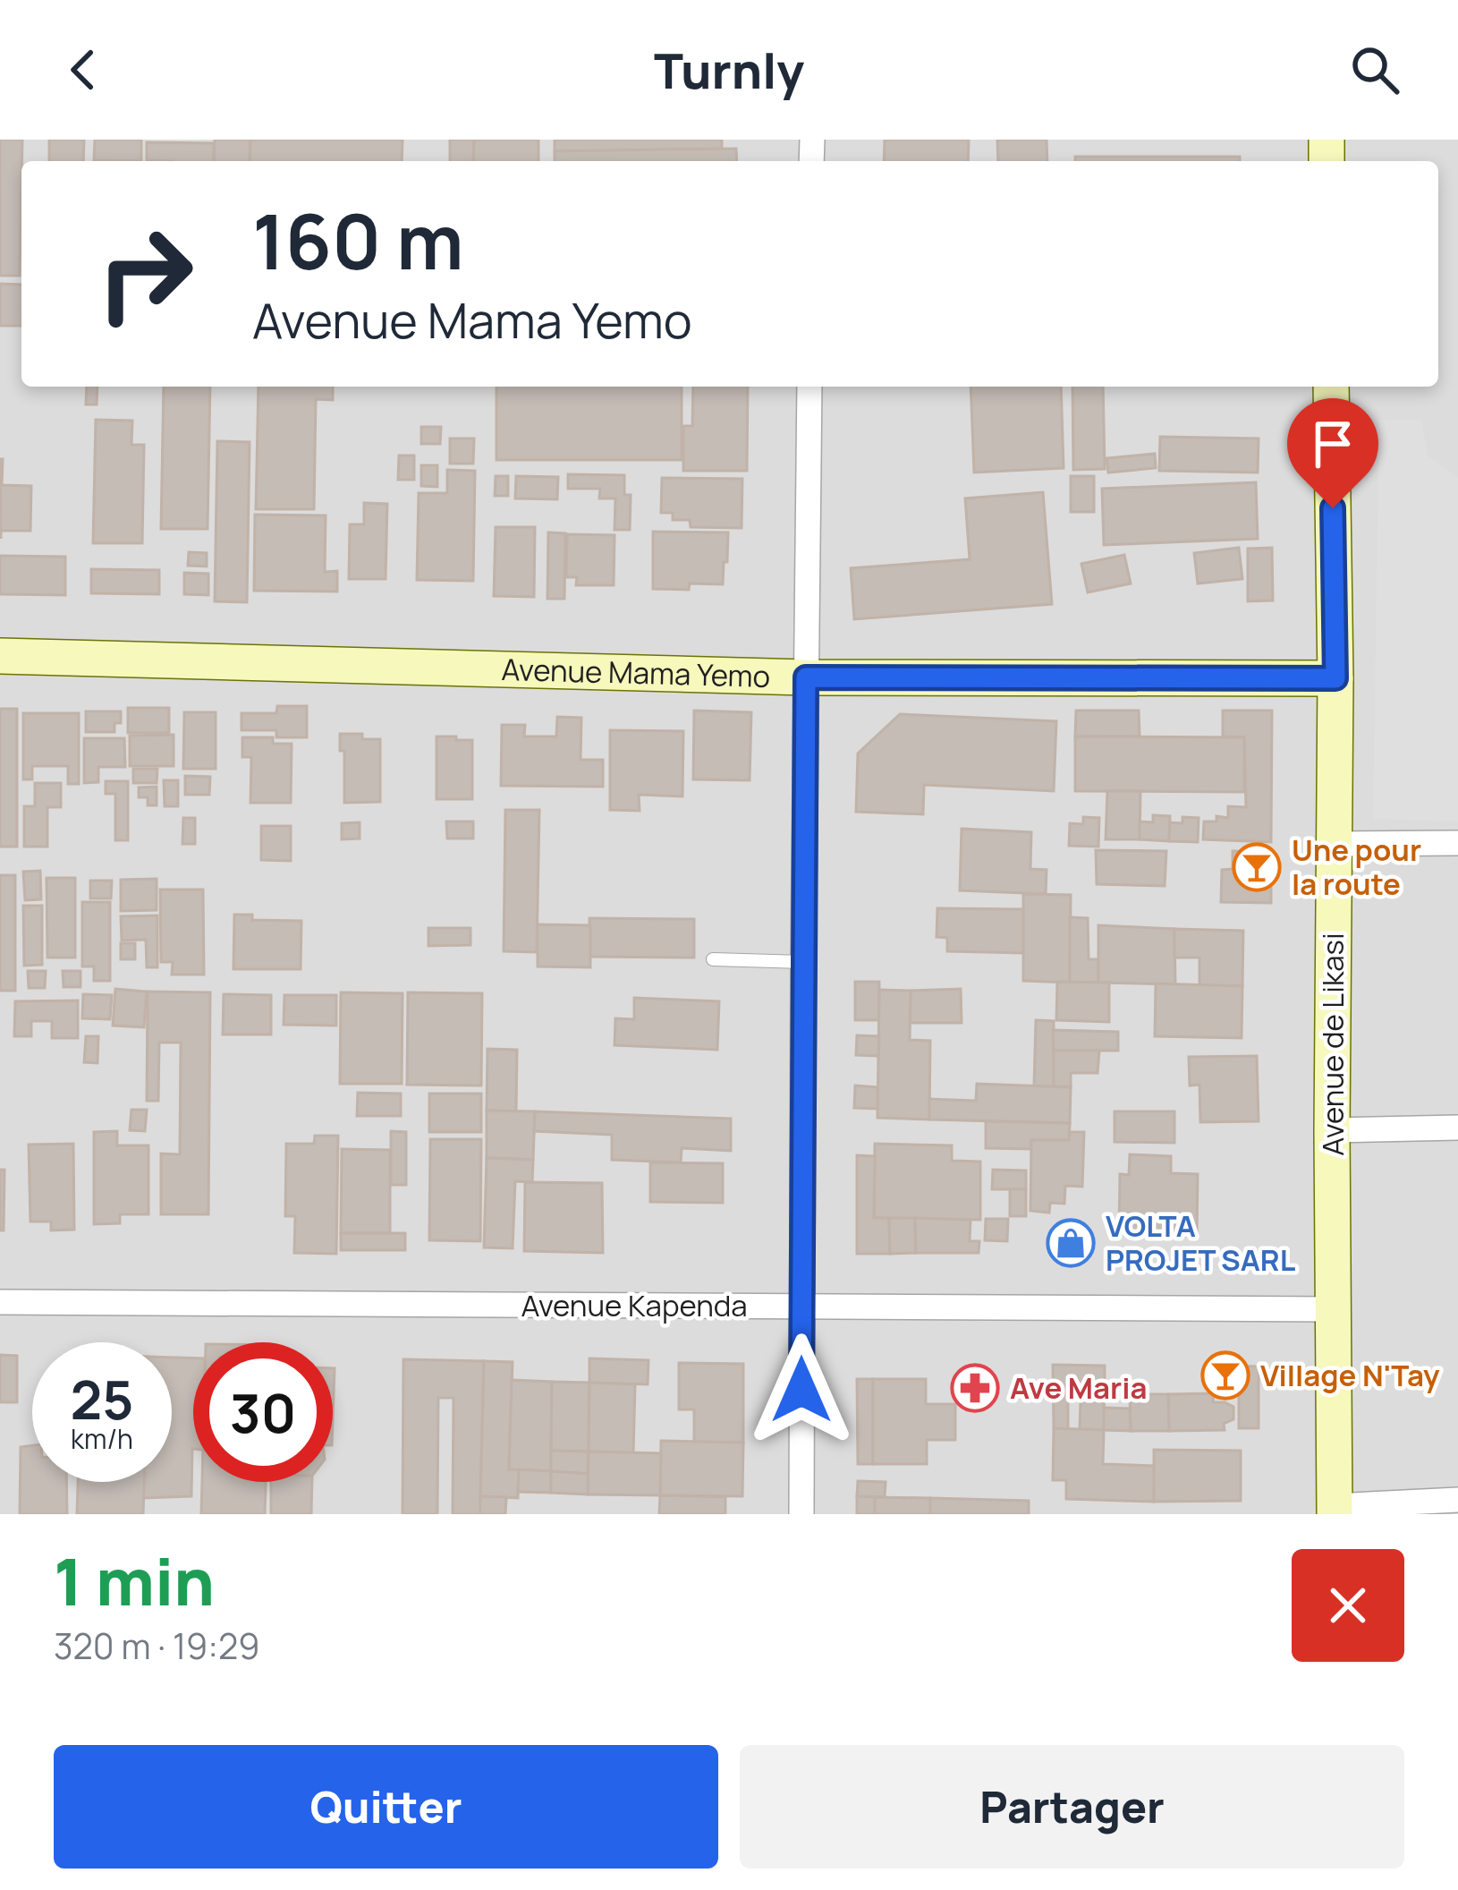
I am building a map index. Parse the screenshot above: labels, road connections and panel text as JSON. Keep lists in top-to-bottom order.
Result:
{
  "streets": {
    "main road": ["Avenue Mama Yemo", "Avenue de Likasi"],
    "street": ["Avenue Kapenda"]
  },
  "crossings": [
    ["Avenue Mama Yemo", "Avenue de Likasi"],
    ["Avenue de Likasi", "Avenue Kapenda"]
  ],
  "places": {
    "bar": ["Une pour la route", "Village N'Tay"],
    "shop": ["VOLTA PROJET SARL"],
    "pharmacy": ["Ave Maria"]
  },
  "page": {
    "header": "Turnly",
    "turn": ["160 m", "Avenue Mama Yemo"],
    "speed": "25 km/h",
    "limit": "30",
    "heading": ["1 min", "320 m · 19:29"],
    "buttons": ["Quitter", "Partager"]
  }
}
